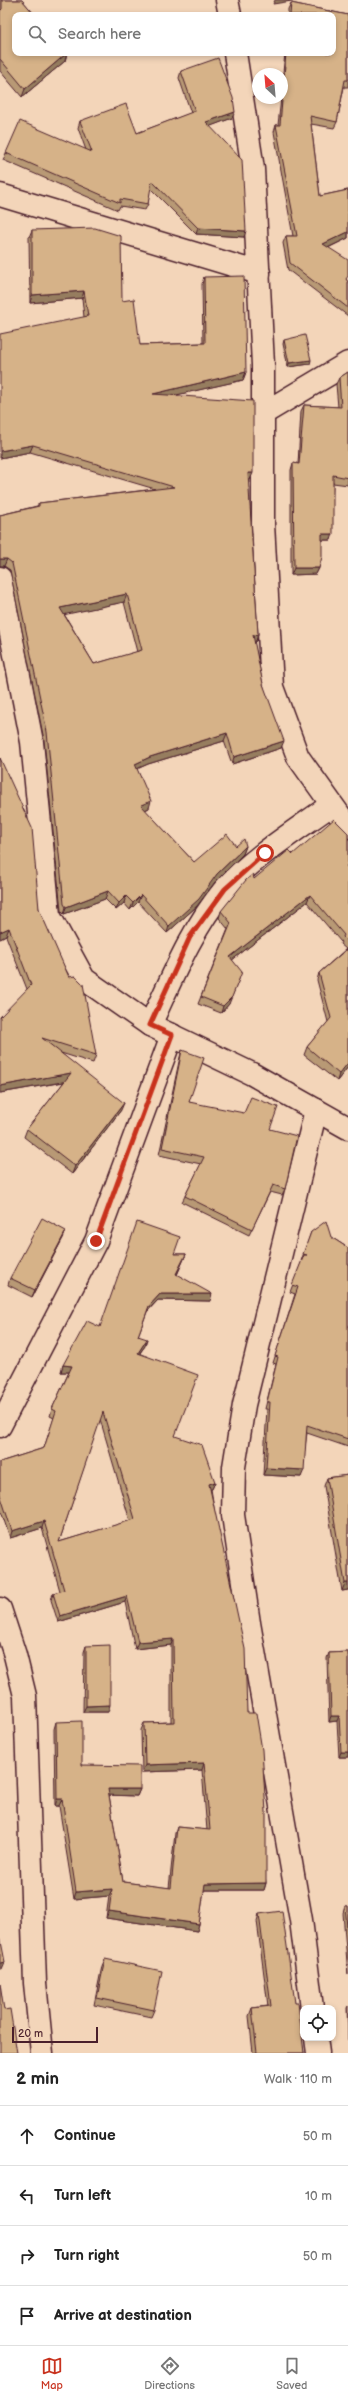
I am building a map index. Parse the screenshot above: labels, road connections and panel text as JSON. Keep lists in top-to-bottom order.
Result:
{
  "scale_bar": "20 m",
  "north": "top left",
  "page": {
    "search": "Search here",
    "scale": "20 m",
    "heading": ["2 min", "Walk · 110 m"],
    "list": [
      ["Continue", "50 m"],
      ["Turn left", "10 m"],
      ["Turn right", "50 m"],
      "Arrive at destination"
    ],
    "nav": ["Map", "Directions", "Saved"]
  }
}
